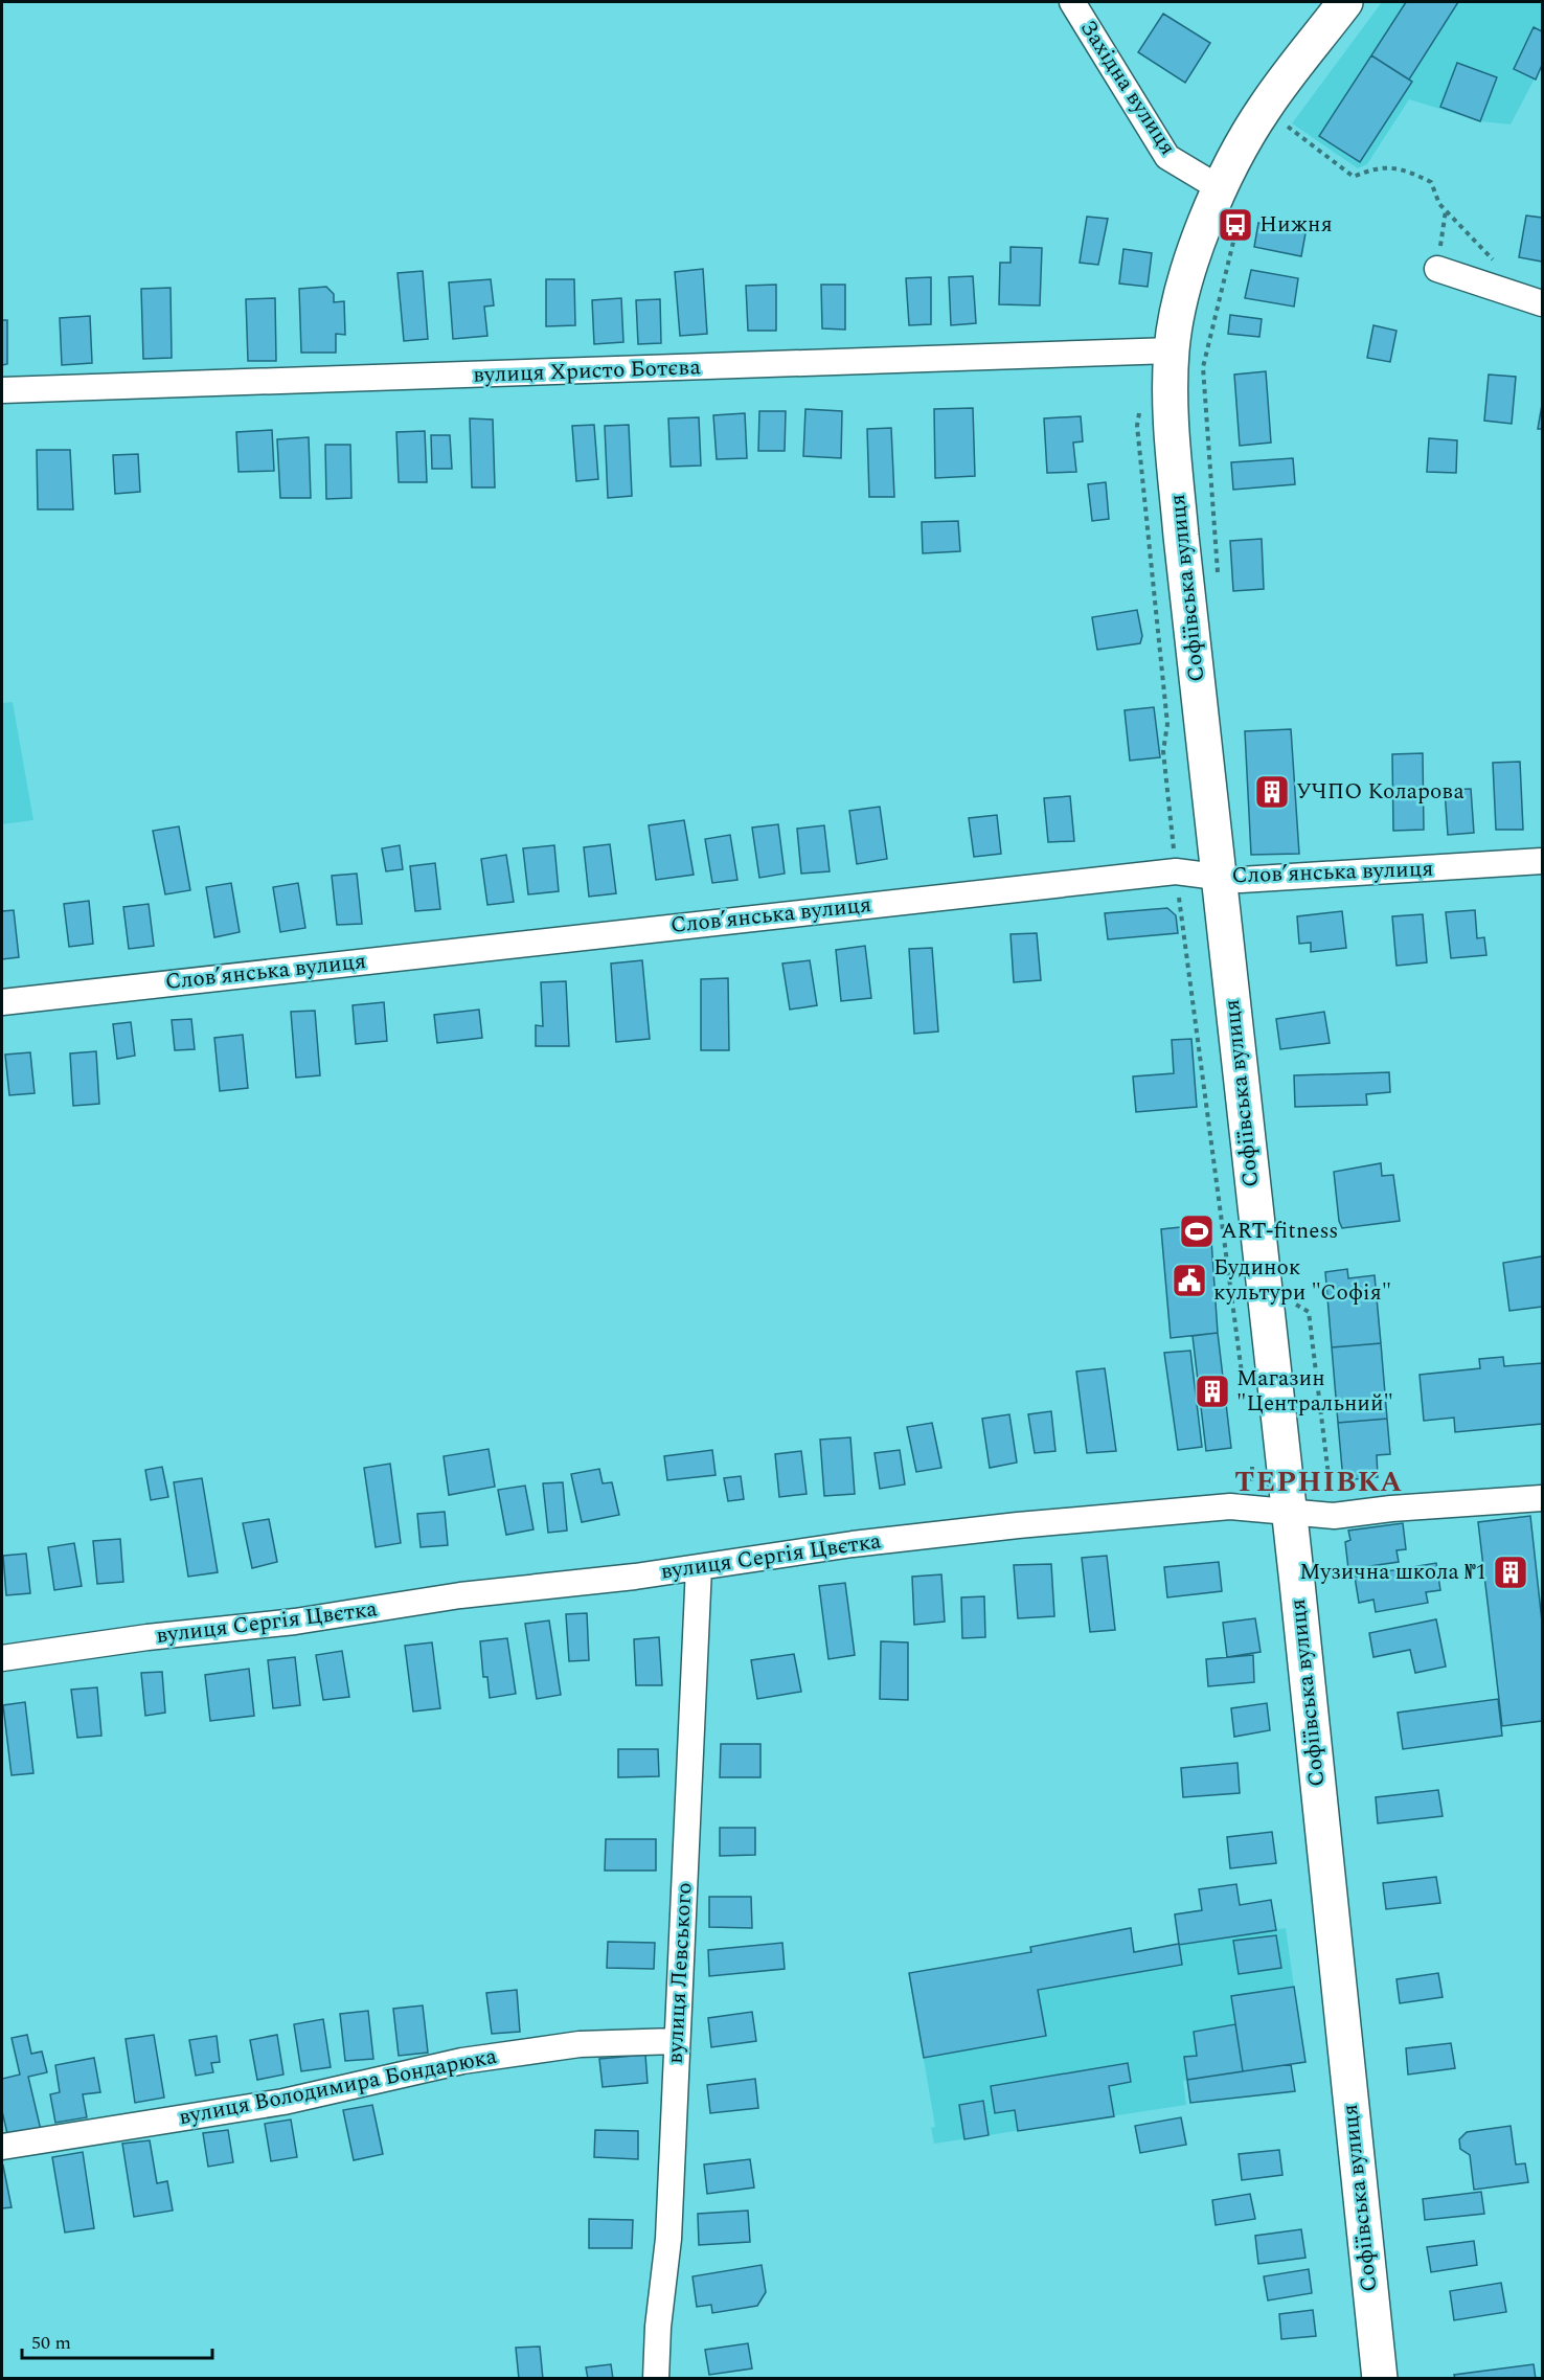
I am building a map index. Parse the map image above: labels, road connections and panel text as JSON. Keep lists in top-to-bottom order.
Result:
{
  "streets": {
    "main road": ["Софіївська вулиця"],
    "street": [
      "Західна вулиця",
      "вулиця Христо Ботєва",
      "Словʼянська вулиця",
      "вулиця Сергія Цвєтка",
      "вулиця Левського",
      "вулиця Володимира Бондарюка"
    ]
  },
  "crossings": [
    ["Західна вулиця", "Софіївська вулиця"],
    ["вулиця Христо Ботєва", "Софіївська вулиця"],
    ["Софіївська вулиця", "Словʼянська вулиця"],
    ["Софіївська вулиця", "вулиця Сергія Цвєтка"],
    ["вулиця Сергія Цвєтка", "вулиця Левського"],
    ["вулиця Левського", "вулиця Володимира Бондарюка"]
  ],
  "districts": ["ТЕРНІВКА"],
  "places": {
    "bus stop": ["Нижня"],
    "building": ["УЧПО Коларова", "Магазин \"Центральний\"", "Музична школа №1"],
    "sports": ["ART-fitness"],
    "public building": ["Будинок культури \"Софія\""]
  },
  "scale_bar": "50 m"
}
